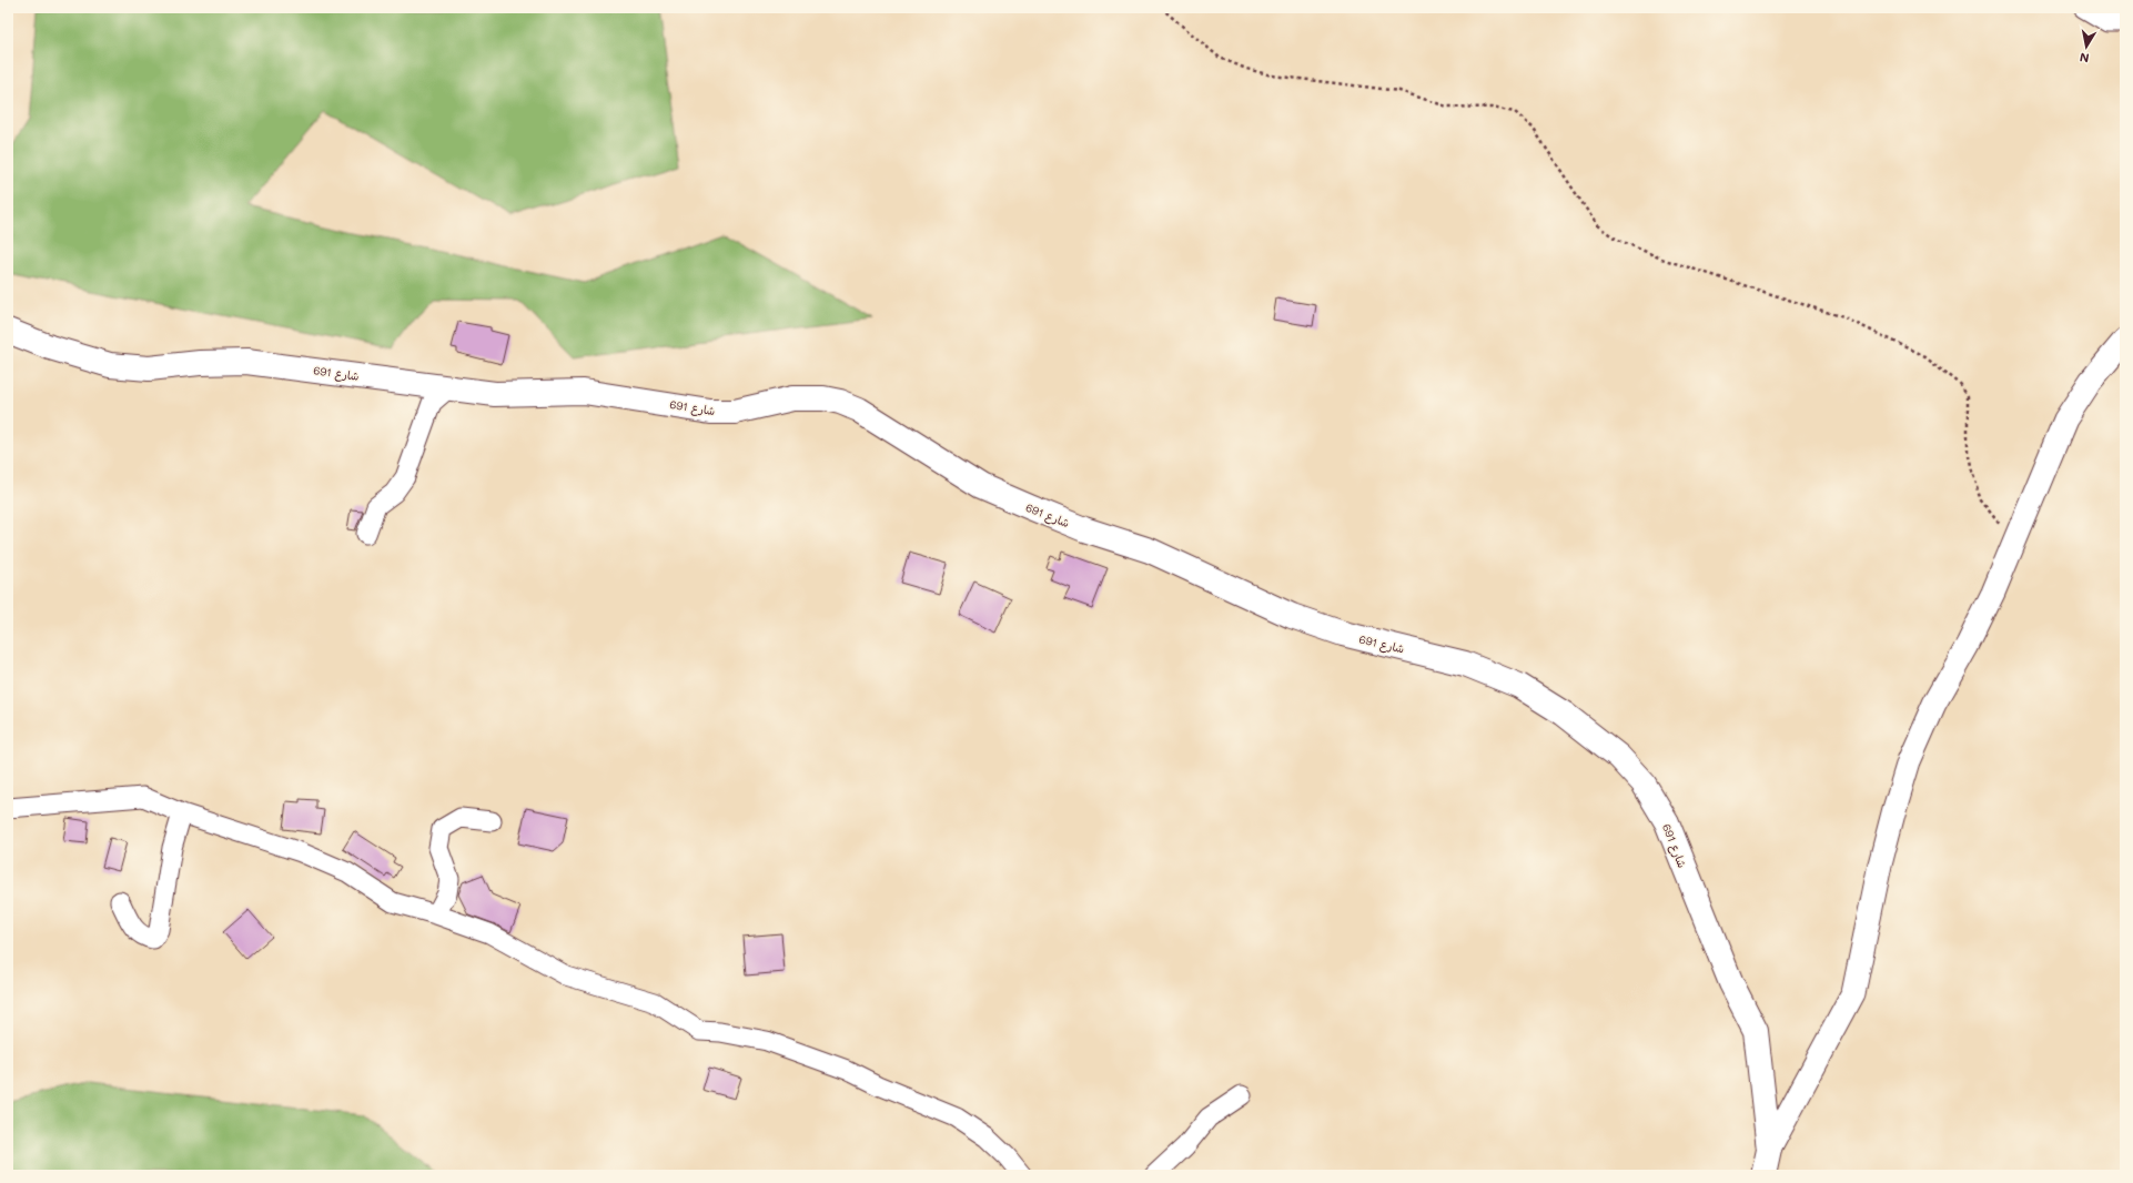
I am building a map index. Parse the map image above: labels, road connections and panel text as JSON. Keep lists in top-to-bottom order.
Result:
{
  "streets": {
    "main road": ["شارع 691"]
  },
  "north": "bottom"
}
